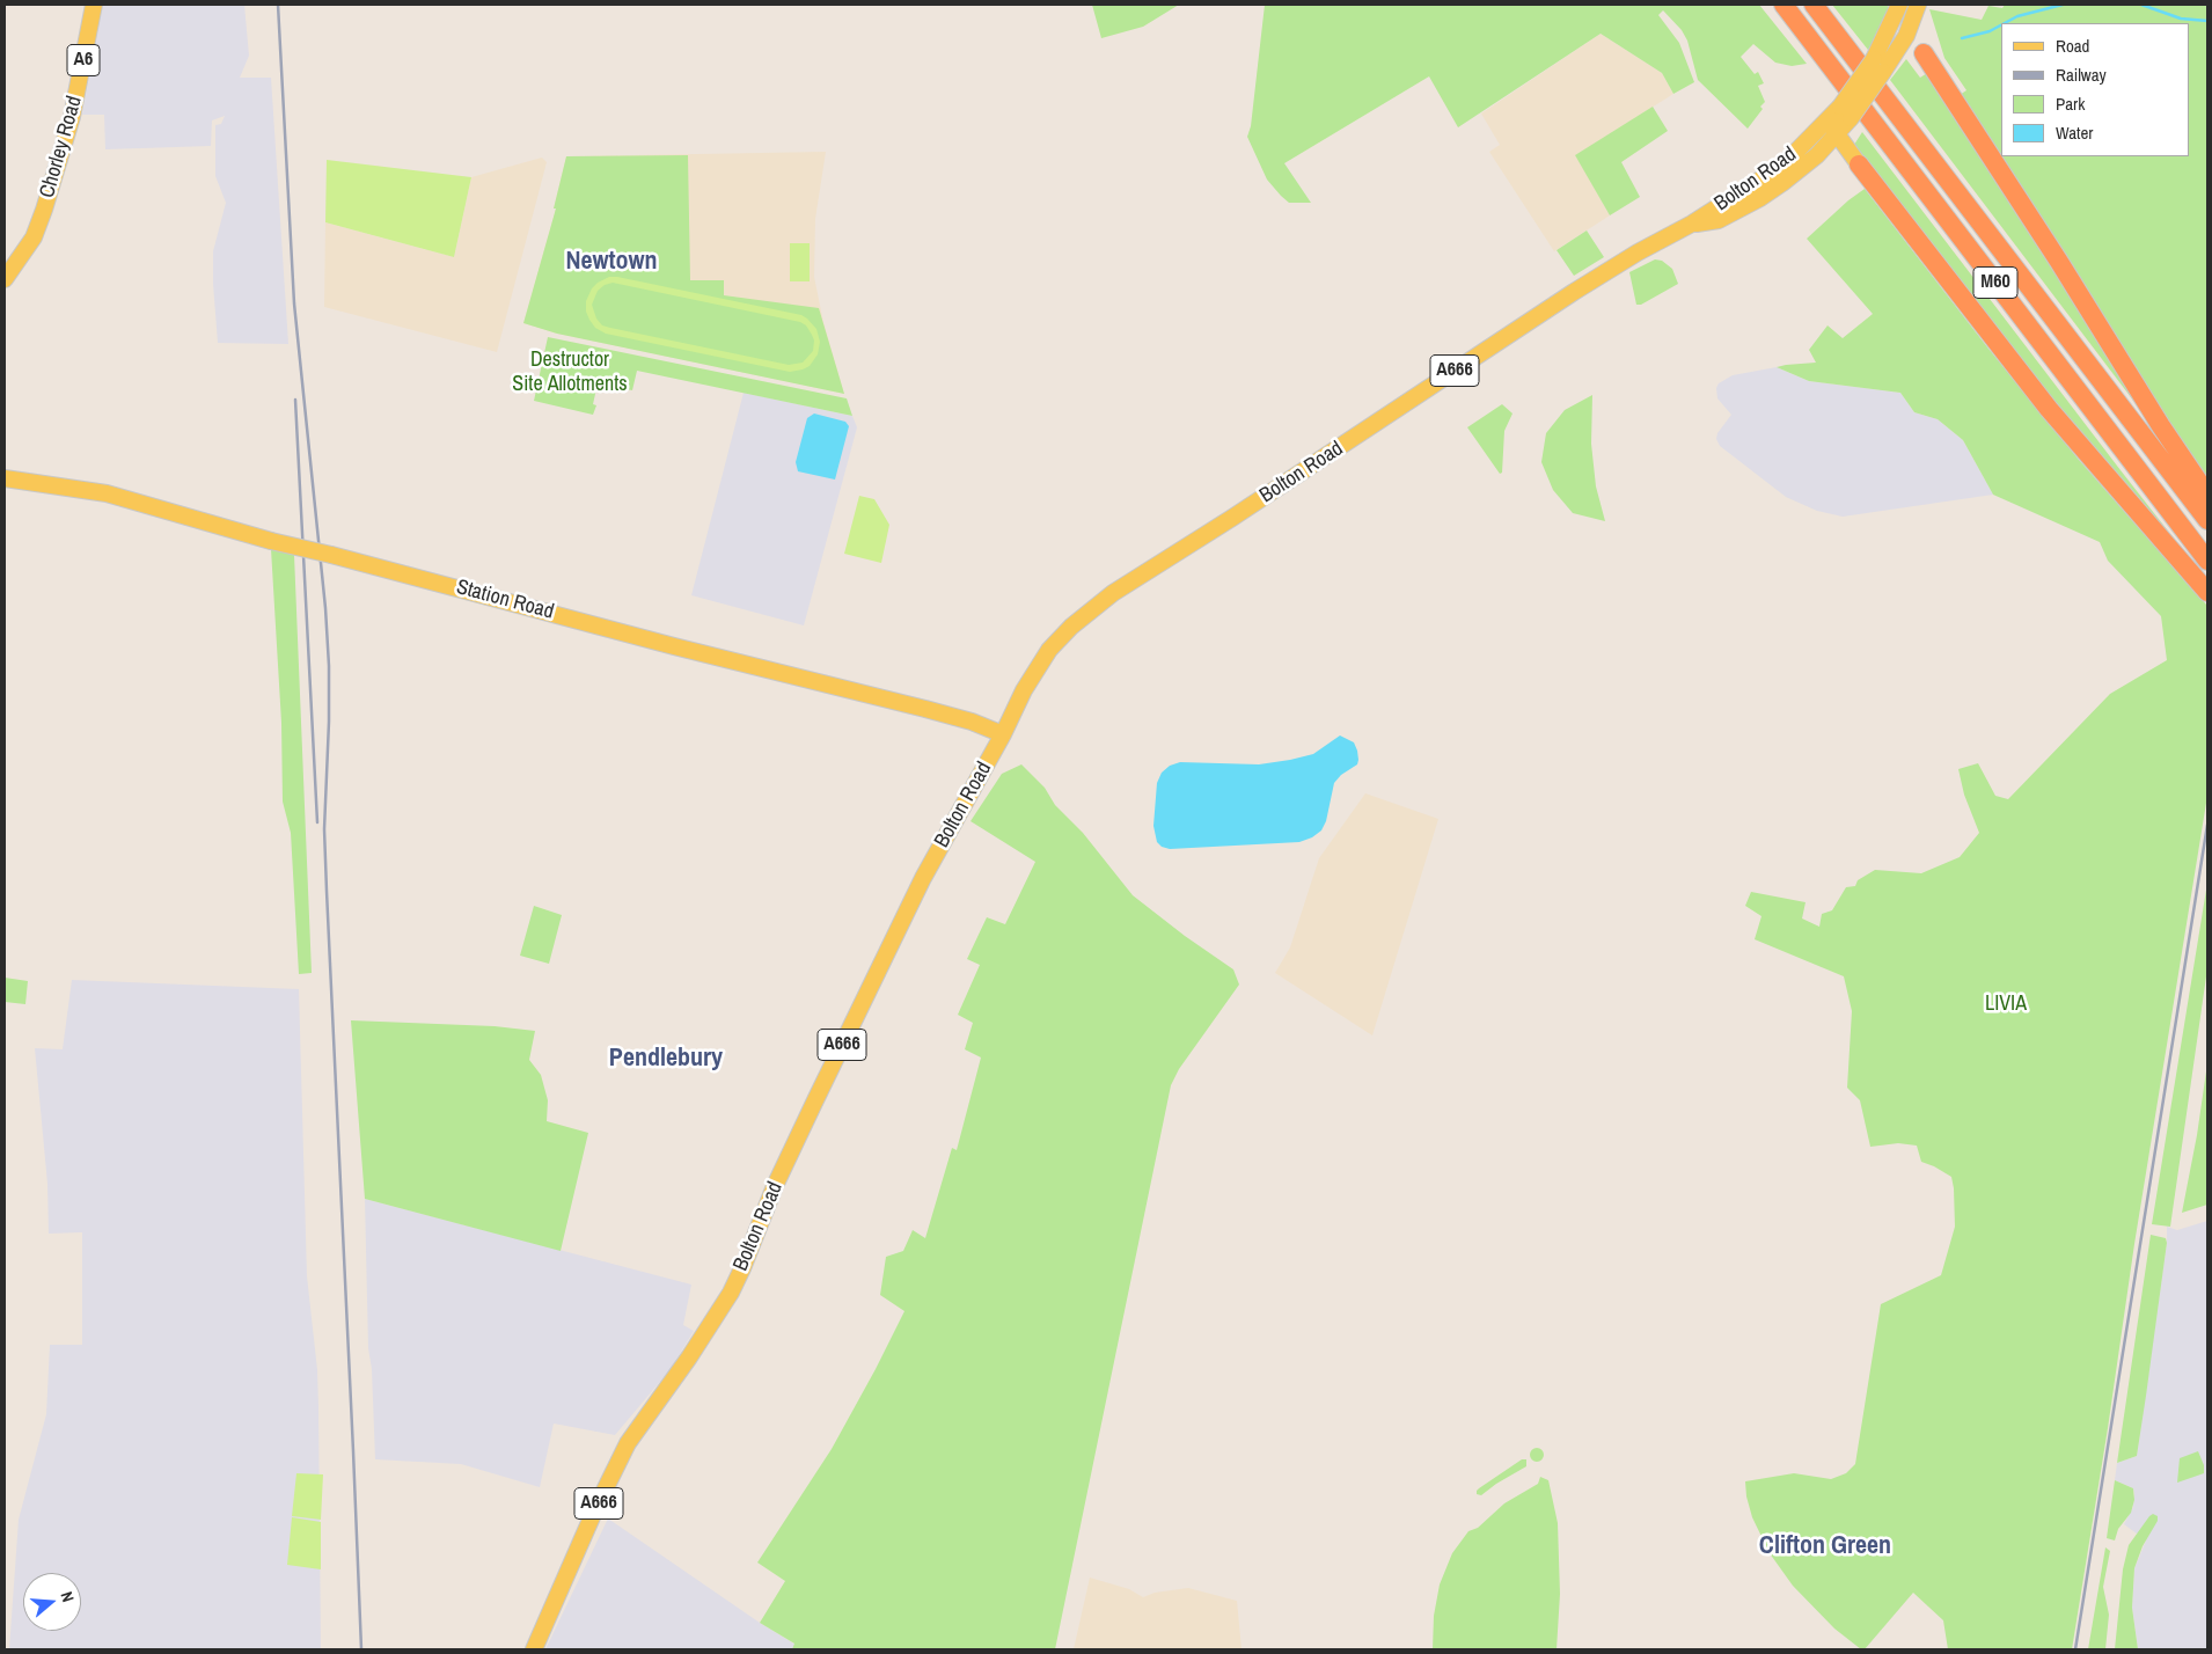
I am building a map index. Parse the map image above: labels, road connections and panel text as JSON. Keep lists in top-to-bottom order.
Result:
{
  "streets": {
    "highway": ["M60"],
    "main road": [
      "A6",
      "Chorley Road",
      "Bolton Road",
      "A666",
      "Station Road"
    ]
  },
  "crossings": [
    ["Bolton Road", "A666"],
    ["Bolton Road", "Station Road"]
  ],
  "districts": ["Newtown", "Pendlebury", "Clifton Green"],
  "parks": ["Destructor Site Allotments", "LIVIA"],
  "legend": [
    "Road",
    "Railway",
    "Park",
    "Water"
  ],
  "north": "right"
}
